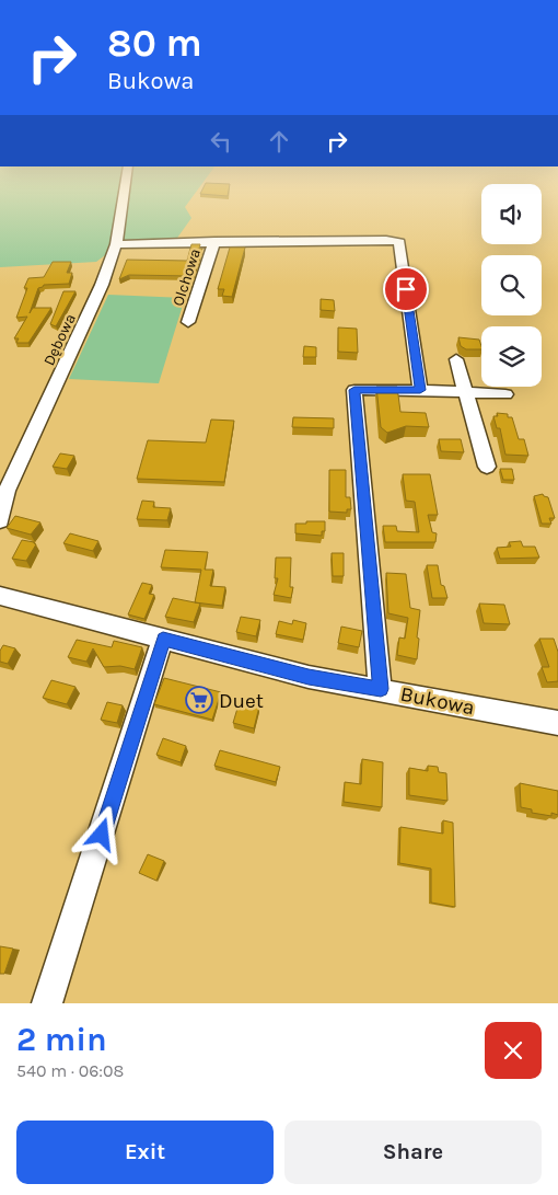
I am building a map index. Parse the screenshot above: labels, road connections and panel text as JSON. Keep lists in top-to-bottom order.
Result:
{
  "streets": {
    "street": ["Olchowa", "Dębowa", "Bukowa"]
  },
  "places": {
    "supermarket": ["Duet"]
  },
  "page": {
    "turn": ["80 m", "Bukowa"],
    "heading": ["2 min", "540 m · 06:08"],
    "buttons": ["Exit", "Share"]
  }
}
